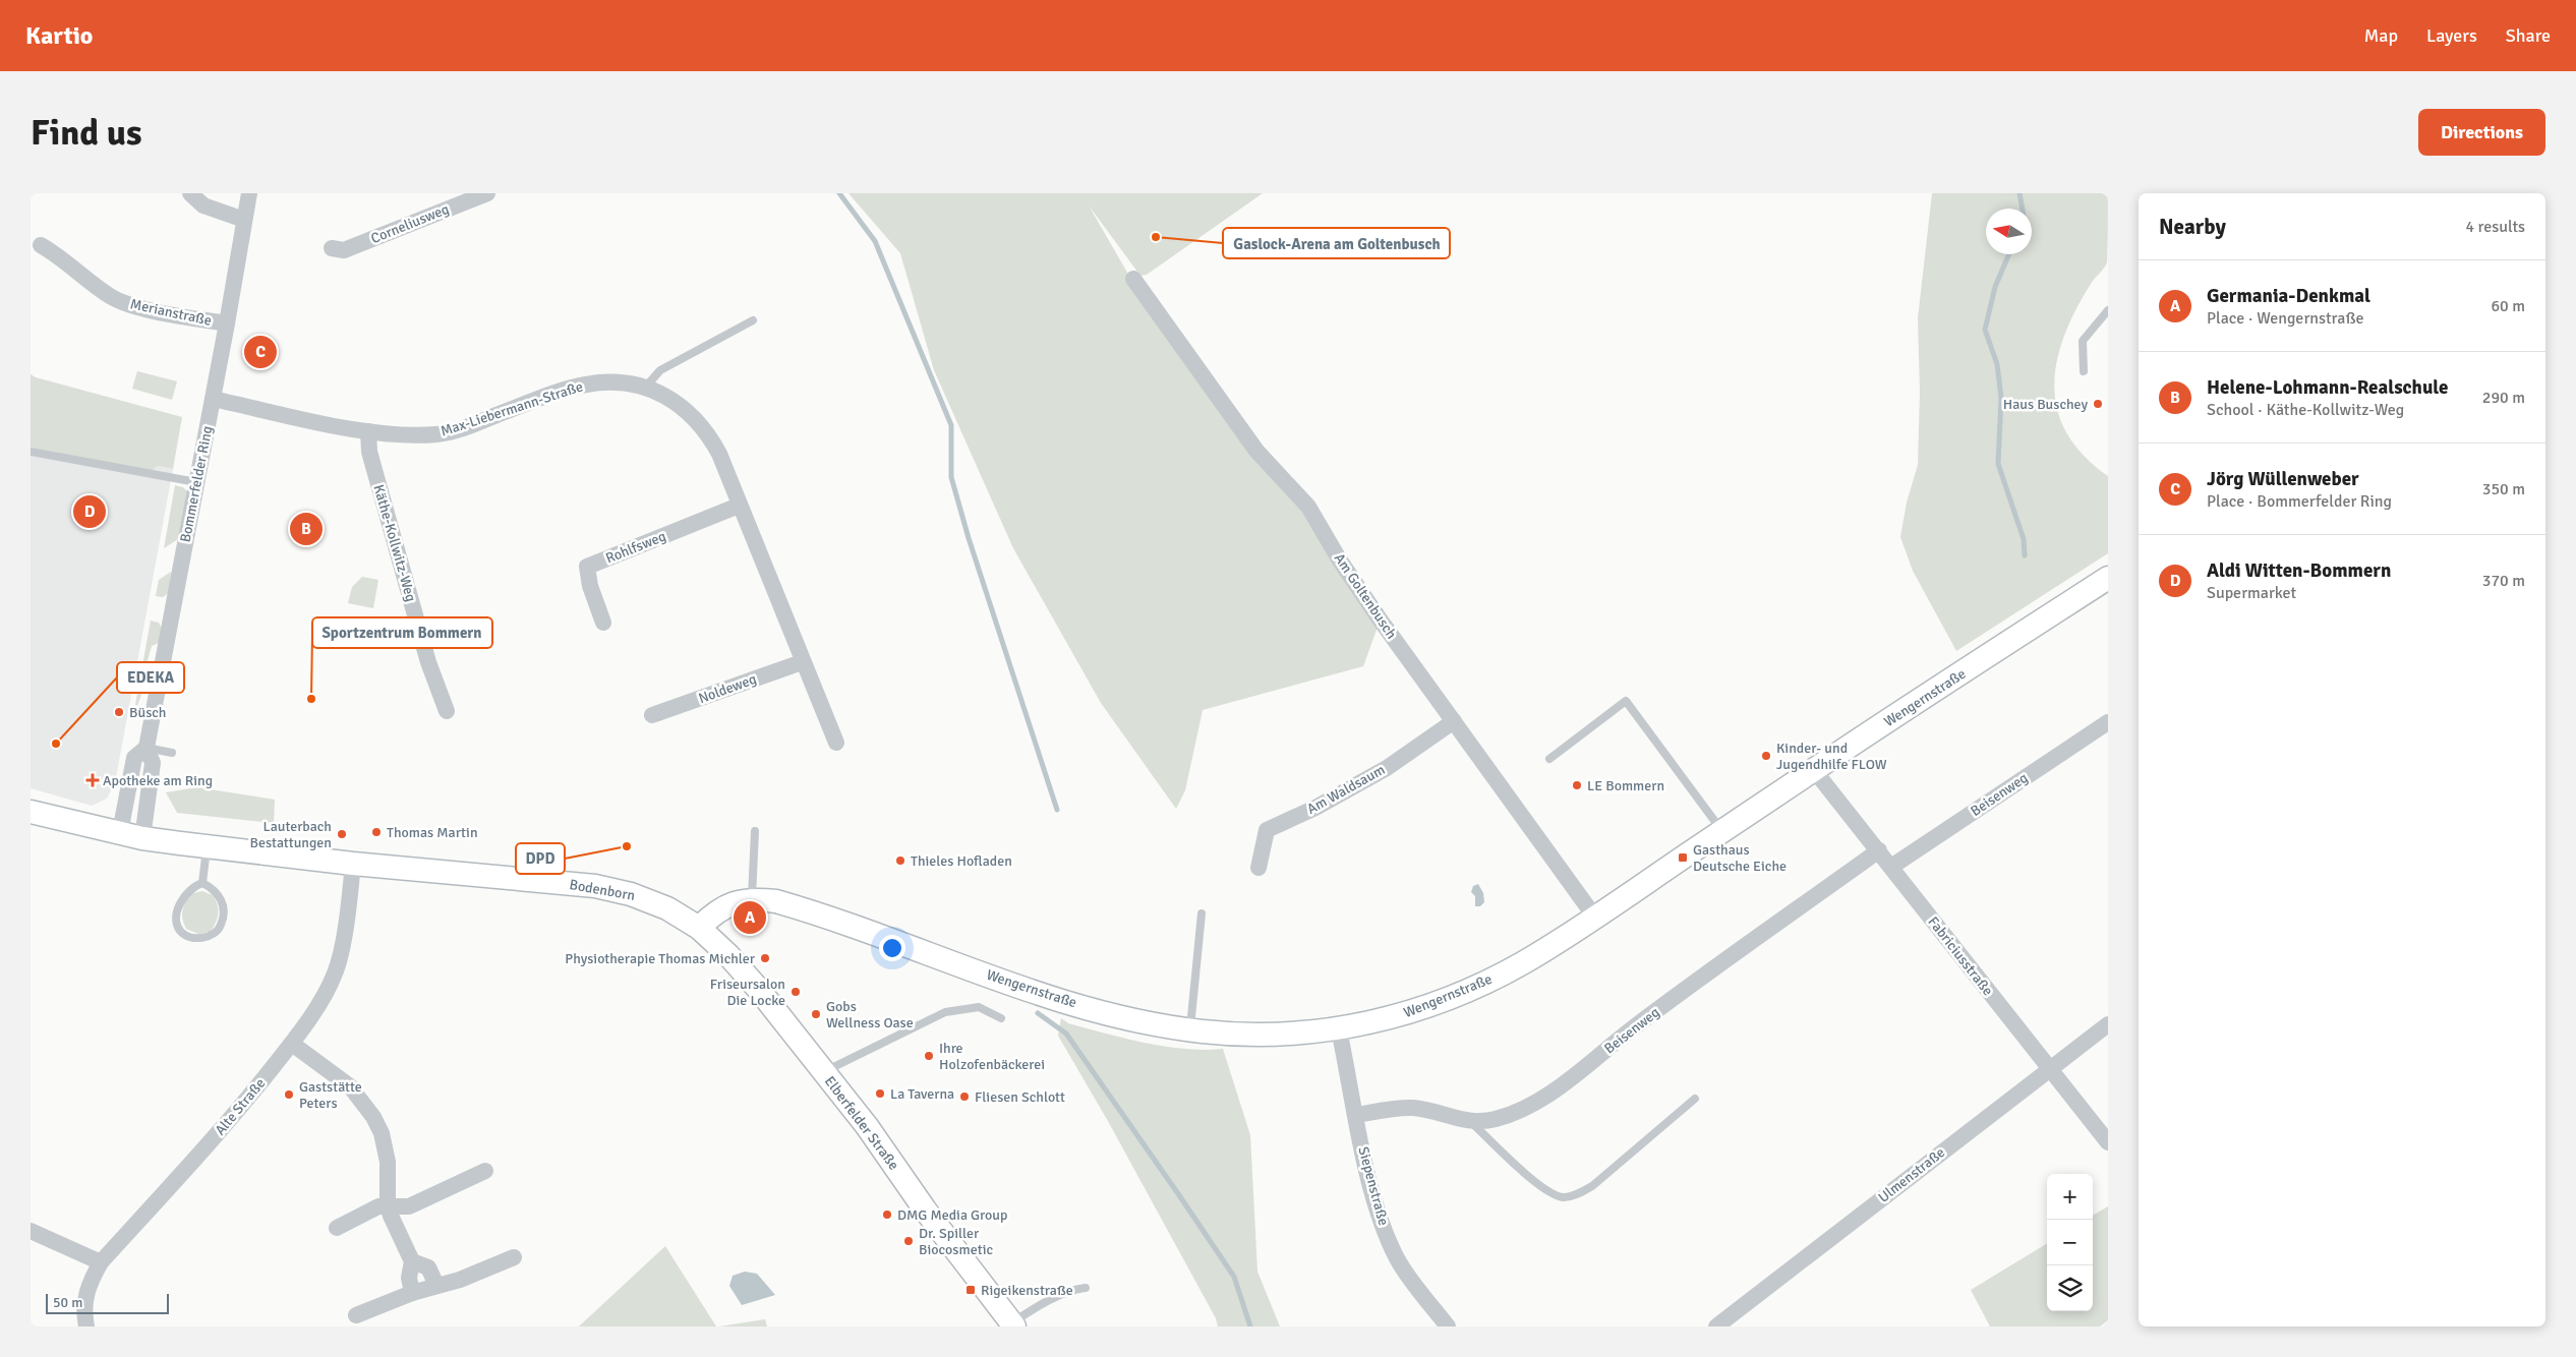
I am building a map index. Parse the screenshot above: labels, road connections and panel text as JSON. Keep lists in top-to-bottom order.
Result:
{
  "streets": {
    "main road": ["Wengernstraße", "Bodenborn", "Elberfelder Straße"],
    "street": [
      "Corneliusweg",
      "Merianstraße",
      "Max-Liebermann-Straße",
      "Bommerfelder Ring",
      "Käthe-Kollwitz-Weg",
      "Rohlfsweg",
      "Am Goltenbusch",
      "Noldeweg",
      "Am Waldsaum",
      "Beisenweg",
      "Fabriciusstraße",
      "Alte Straße",
      "Ulmenstraße",
      "Siepenstraße"
    ]
  },
  "crossings": [
    ["Merianstraße", "Bommerfelder Ring"],
    ["Max-Liebermann-Straße", "Bommerfelder Ring"],
    ["Max-Liebermann-Straße", "Käthe-Kollwitz-Weg"],
    ["Max-Liebermann-Straße", "Rohlfsweg"],
    ["Max-Liebermann-Straße", "Noldeweg"],
    ["Bommerfelder Ring", "Bodenborn"],
    ["Am Goltenbusch", "Wengernstraße"],
    ["Am Goltenbusch", "Am Waldsaum"],
    ["Wengernstraße", "Bodenborn"],
    ["Wengernstraße", "Fabriciusstraße"],
    ["Wengernstraße", "Elberfelder Straße"],
    ["Wengernstraße", "Siepenstraße"],
    ["Beisenweg", "Fabriciusstraße"],
    ["Beisenweg", "Siepenstraße"],
    ["Bodenborn", "Alte Straße"],
    ["Bodenborn", "Elberfelder Straße"],
    ["Fabriciusstraße", "Ulmenstraße"]
  ],
  "places": {
    "other": [
      "Gaslock-Arena am Goltenbusch",
      "Haus Buschey",
      "Sportzentrum Bommern",
      "Büsch",
      "EDEKA",
      "Kinder- und Jugendhilfe FLOW",
      "LE Bommern",
      "Thomas Martin",
      "Lauterbach Bestattungen",
      "DPD",
      "Thieles Hofladen",
      "Physiotherapie Thomas Michler",
      "Friseursalon Die Locke",
      "Gobs Wellness Oase",
      "Ihre Holzofenbäckerei",
      "La Taverna",
      "Gaststätte Peters",
      "Fliesen Schlott",
      "DMG Media Group",
      "Dr. Spiller Biocosmetic"
    ],
    "health": ["Apotheke am Ring"],
    "transit": ["Gasthaus Deutsche Eiche", "Rigeikenstraße"]
  },
  "scale_bar": "50 m",
  "north": "left",
  "page": {
    "header": "Kartio",
    "nav": ["Map", "Layers", "Share"],
    "buttons": "Directions",
    "title": "Find us",
    "heading": ["Nearby", "4 results"],
    "list": [
      {
        "mark": "A",
        "name": "Germania-Denkmal",
        "note": "Place · Wengernstraße",
        "value": "60 m"
      },
      {
        "mark": "B",
        "name": "Helene-Lohmann-Realschule",
        "note": "School · Käthe-Kollwitz-Weg",
        "value": "290 m"
      },
      {
        "mark": "C",
        "name": "Jörg Wüllenweber",
        "note": "Place · Bommerfelder Ring",
        "value": "350 m"
      },
      {
        "mark": "D",
        "name": "Aldi Witten-Bommern",
        "note": "Supermarket",
        "value": "370 m"
      }
    ],
    "pins": [
      "C",
      "D",
      "B",
      "A"
    ],
    "map_buttons": ["+", "−"],
    "scale": "50 m"
  }
}
